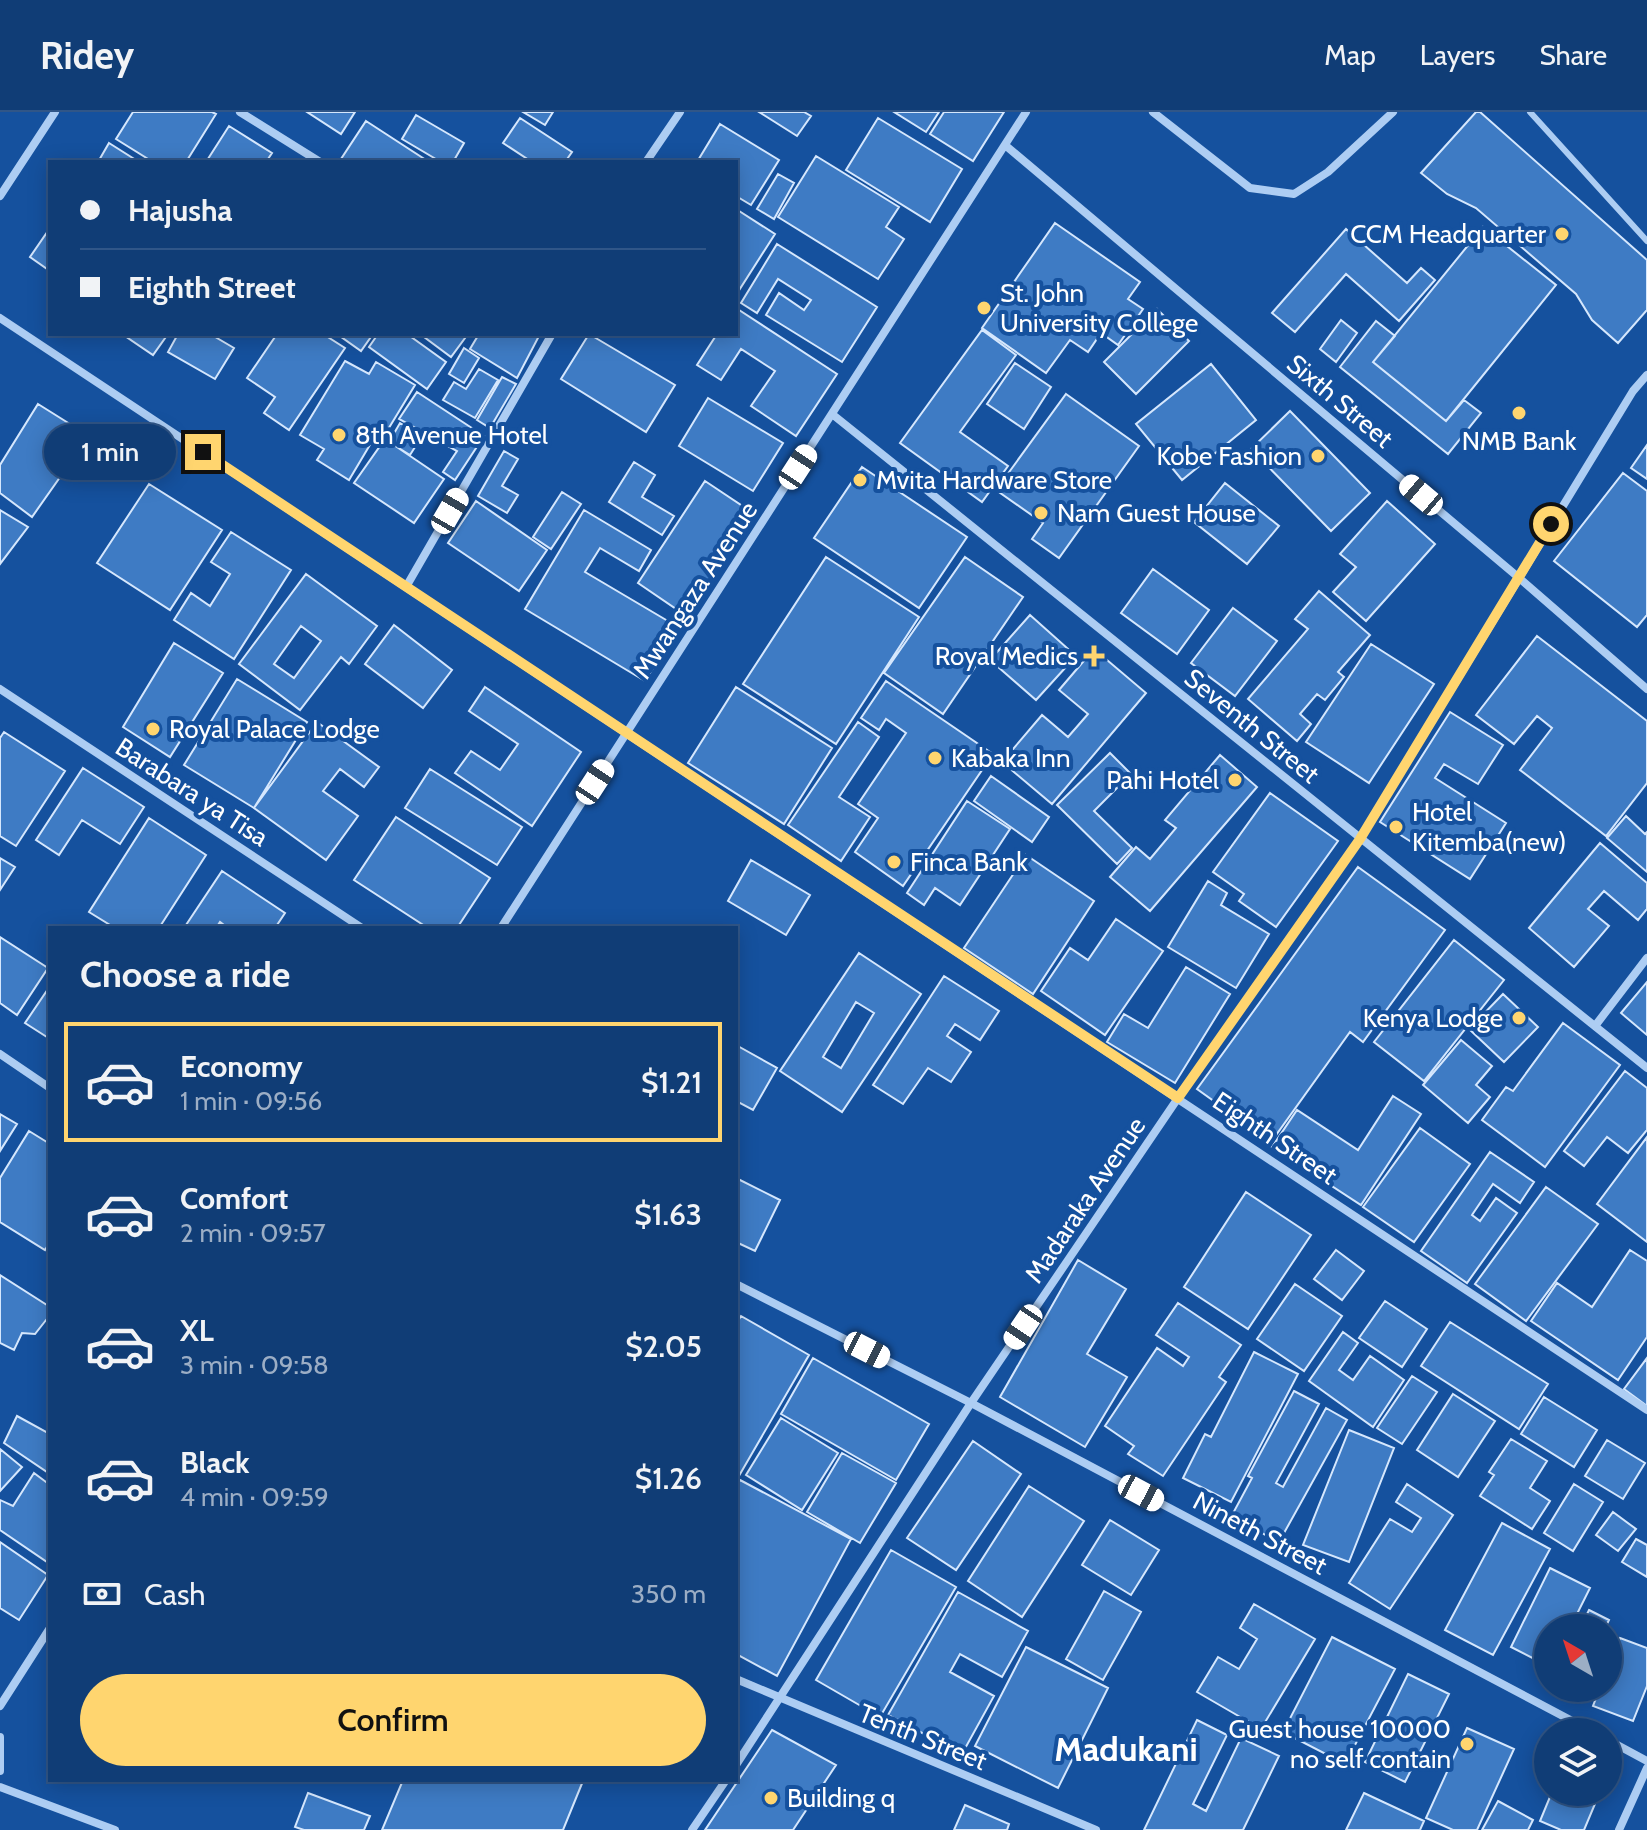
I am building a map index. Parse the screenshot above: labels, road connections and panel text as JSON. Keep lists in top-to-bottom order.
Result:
{
  "streets": {
    "street": [
      "Sixth Street",
      "Mwangaza Avenue",
      "Seventh Street",
      "Barabara ya Tisa",
      "Eighth Street",
      "Madaraka Avenue",
      "Nineth Street",
      "Tenth Street"
    ]
  },
  "crossings": [
    ["Sixth Street", "Mwangaza Avenue"],
    ["Sixth Street", "Madaraka Avenue"],
    ["Mwangaza Avenue", "Seventh Street"],
    ["Mwangaza Avenue", "Eighth Street"],
    ["Seventh Street", "Madaraka Avenue"],
    ["Eighth Street", "Madaraka Avenue"],
    ["Madaraka Avenue", "Nineth Street"],
    ["Madaraka Avenue", "Tenth Street"]
  ],
  "districts": ["Madukani"],
  "places": {
    "other": [
      "CCM Headquarter",
      "St. John University College",
      "NMB Bank",
      "8th Avenue Hotel",
      "Kobe Fashion",
      "Mvita Hardware Store",
      "Nam Guest House",
      "Royal Palace Lodge",
      "Kabaka Inn",
      "Pahi Hotel",
      "Hotel Kitemba(new)",
      "Finca Bank",
      "Kenya Lodge",
      "Guest house 10000 no self contain",
      "Building q"
    ],
    "health": ["Royal Medics"]
  },
  "north": "top left",
  "page": {
    "header": "Ridey",
    "nav": ["Map", "Layers", "Share"],
    "banner": ["Hajusha", "Eighth Street"],
    "bubble": "1 min",
    "heading": "Choose a ride",
    "list": [
      {
        "name": "Economy",
        "note": "1 min · 09:56",
        "value": "$1.21"
      },
      {
        "name": "Comfort",
        "note": "2 min · 09:57",
        "value": "$1.63"
      },
      {
        "name": "XL",
        "note": "3 min · 09:58",
        "value": "$2.05"
      },
      {
        "name": "Black",
        "note": "4 min · 09:59",
        "value": "$1.26"
      }
    ],
    "pay": ["Cash", "350 m"],
    "buttons": "Confirm"
  }
}
